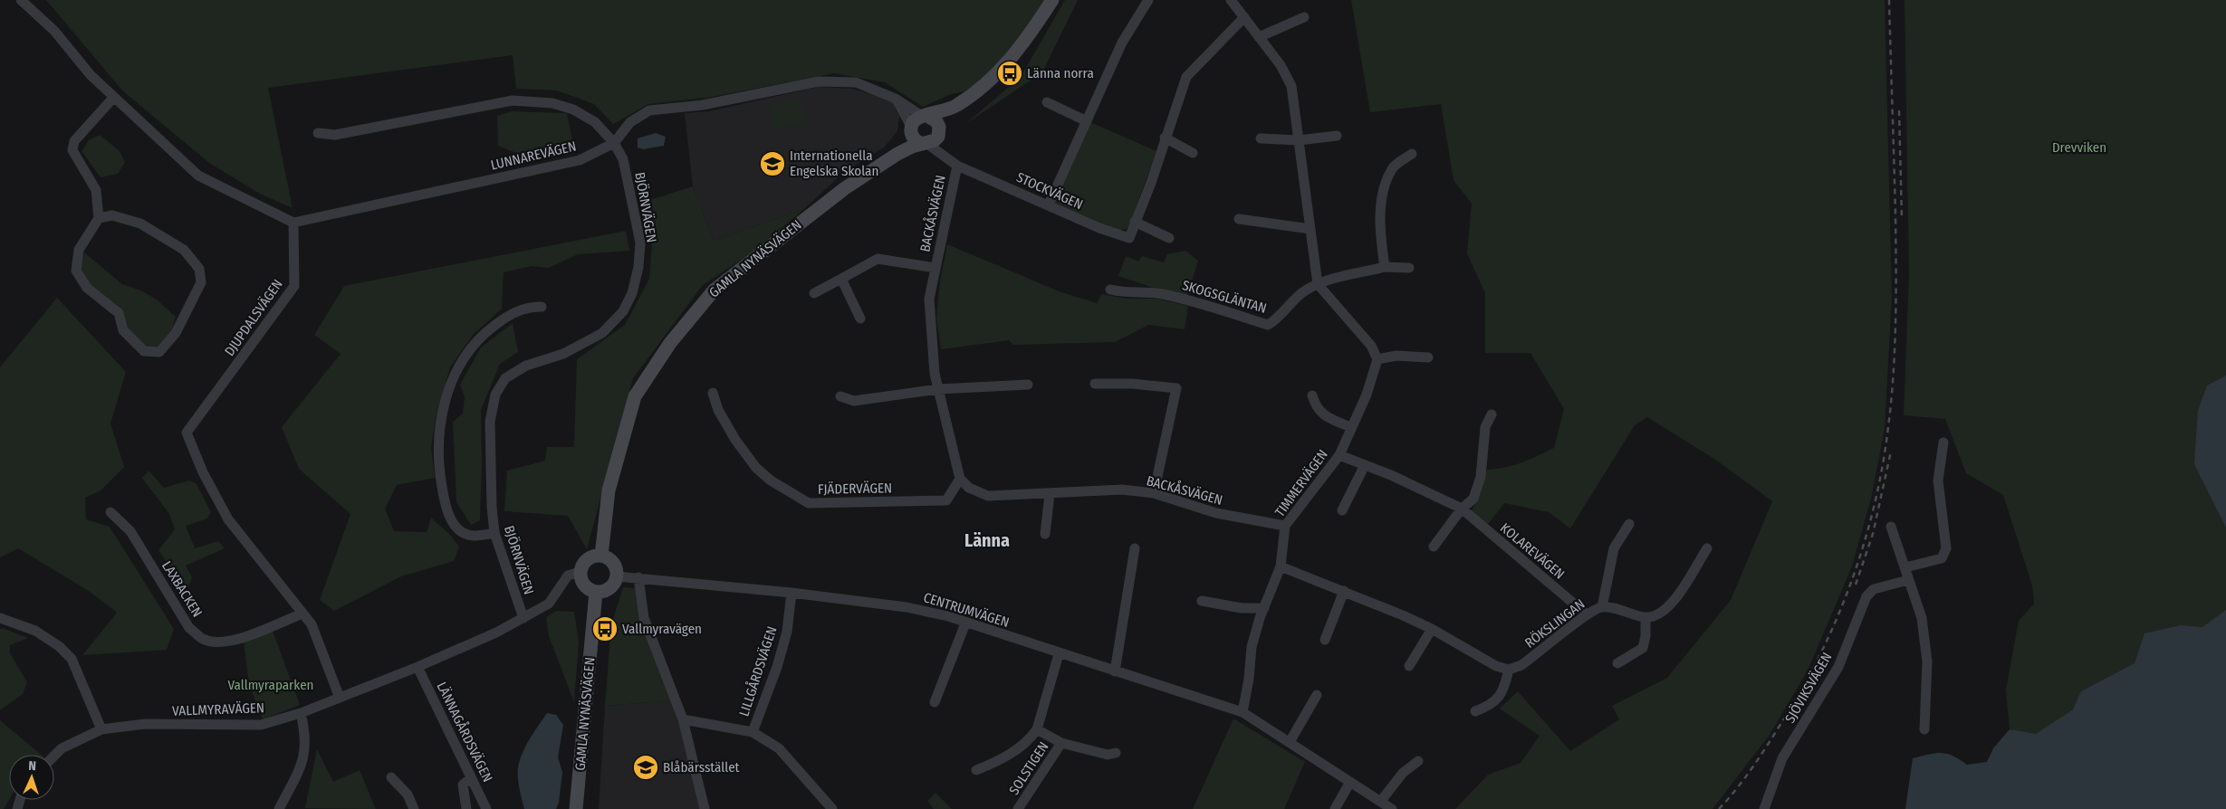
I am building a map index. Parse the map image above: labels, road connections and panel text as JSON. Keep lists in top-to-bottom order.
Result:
{
  "streets": {
    "street": [
      "LUNNAREVÄGEN",
      "STOCKVÄGEN",
      "BJÖRNVÄGEN",
      "BACKÅSVÄGEN",
      "GAMLA NYNÄSVÄGEN",
      "SKOGSGLÄNTAN",
      "DJUPDALSVÄGEN",
      "TIMMERVÄGEN",
      "FJÄDERVÄGEN",
      "KOLAREVÄGEN",
      "LAXBACKEN",
      "CENTRUMVÄGEN",
      "RÖKSLINGAN",
      "LILLGÅRDSVÄGEN",
      "SJÖVIKSVÄGEN",
      "VALLMYRAVÄGEN",
      "LÄNNAGÅRDSVÄGEN",
      "SOLSTIGEN"
    ]
  },
  "crossings": [
    ["LUNNAREVÄGEN", "STOCKVÄGEN"],
    ["LUNNAREVÄGEN", "BJÖRNVÄGEN"],
    ["LUNNAREVÄGEN", "GAMLA NYNÄSVÄGEN"],
    ["LUNNAREVÄGEN", "DJUPDALSVÄGEN"],
    ["STOCKVÄGEN", "BACKÅSVÄGEN"],
    ["STOCKVÄGEN", "GAMLA NYNÄSVÄGEN"],
    ["BJÖRNVÄGEN", "VALLMYRAVÄGEN"],
    ["BACKÅSVÄGEN", "TIMMERVÄGEN"],
    ["BACKÅSVÄGEN", "FJÄDERVÄGEN"],
    ["GAMLA NYNÄSVÄGEN", "CENTRUMVÄGEN"],
    ["GAMLA NYNÄSVÄGEN", "VALLMYRAVÄGEN"],
    ["DJUPDALSVÄGEN", "LAXBACKEN"],
    ["DJUPDALSVÄGEN", "VALLMYRAVÄGEN"],
    ["TIMMERVÄGEN", "KOLAREVÄGEN"],
    ["TIMMERVÄGEN", "CENTRUMVÄGEN"],
    ["KOLAREVÄGEN", "RÖKSLINGAN"],
    ["CENTRUMVÄGEN", "LILLGÅRDSVÄGEN"],
    ["CENTRUMVÄGEN", "VALLMYRAVÄGEN"],
    ["CENTRUMVÄGEN", "SOLSTIGEN"],
    ["VALLMYRAVÄGEN", "LÄNNAGÅRDSVÄGEN"]
  ],
  "districts": ["Länna"],
  "parks": ["Drevviken", "Vallmyraparken"],
  "places": {
    "bus stop": ["Länna norra", "Vallmyravägen"],
    "school or university": ["Internationella Engelska Skolan", "Blåbärsstället"]
  },
  "north": "top"
}
